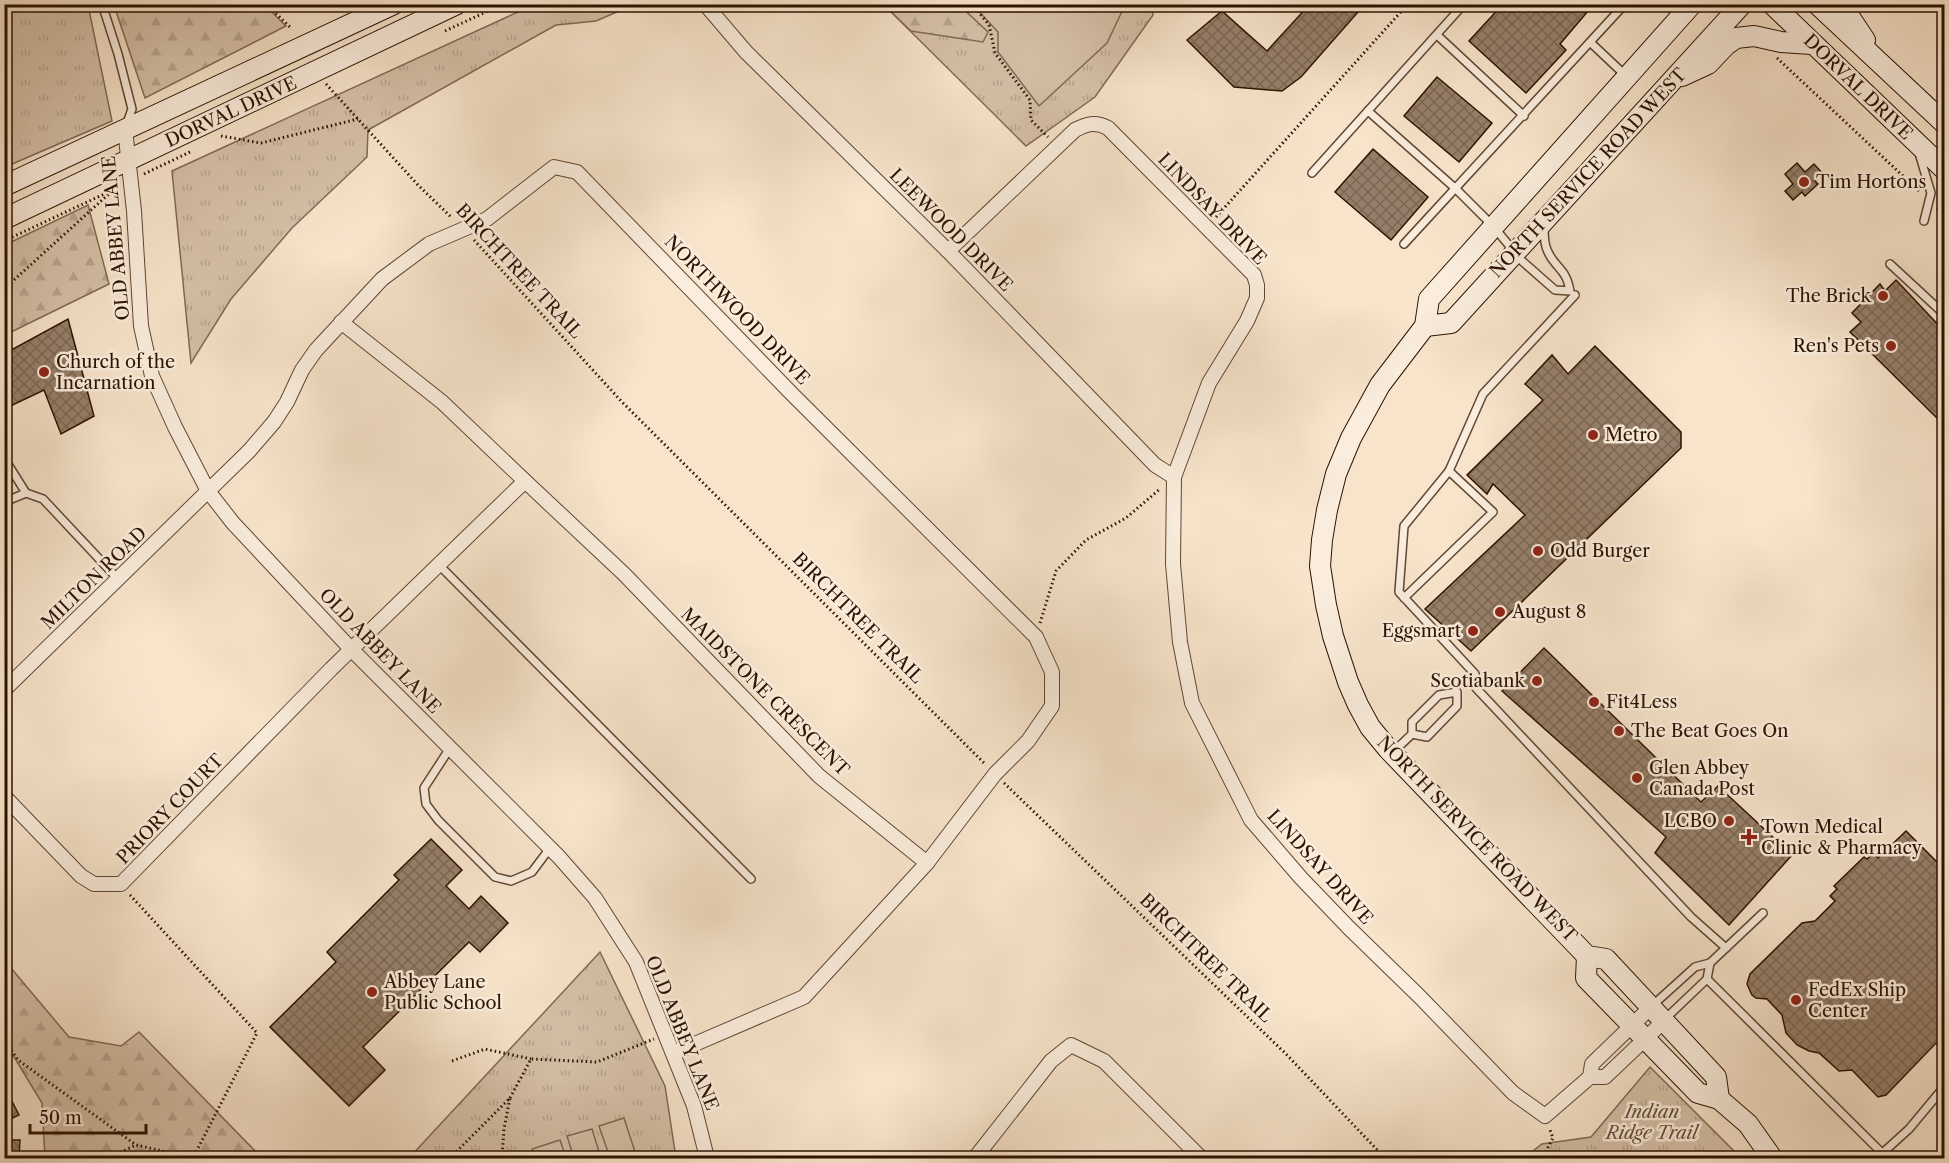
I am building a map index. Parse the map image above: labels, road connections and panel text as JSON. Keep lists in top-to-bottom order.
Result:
{
  "streets": {
    "street": [
      "DORVAL DRIVE",
      "NORTH SERVICE ROAD WEST",
      "LINDSAY DRIVE",
      "LEEWOOD DRIVE",
      "OLD ABBEY LANE",
      "NORTHWOOD DRIVE",
      "MILTON ROAD",
      "MAIDSTONE CRESCENT",
      "PRIORY COURT"
    ],
    "path": ["BIRCHTREE TRAIL"]
  },
  "crossings": [
    ["DORVAL DRIVE", "OLD ABBEY LANE"],
    ["LINDSAY DRIVE", "LEEWOOD DRIVE"],
    ["OLD ABBEY LANE", "NORTHWOOD DRIVE"],
    ["OLD ABBEY LANE", "MILTON ROAD"],
    ["OLD ABBEY LANE", "PRIORY COURT"],
    ["BIRCHTREE TRAIL", "NORTHWOOD DRIVE"],
    ["NORTHWOOD DRIVE", "MILTON ROAD"],
    ["NORTHWOOD DRIVE", "MAIDSTONE CRESCENT"]
  ],
  "parks": ["Indian Ridge Trail"],
  "places": {
    "other": [
      "Tim Hortons",
      "The Brick",
      "Ren's Pets",
      "Church of the Incarnation",
      "Metro",
      "Odd Burger",
      "August 8",
      "Eggsmart",
      "Scotiabank",
      "Fit4Less",
      "The Beat Goes On",
      "Glen Abbey Canada Post",
      "LCBO",
      "Abbey Lane Public School",
      "FedEx Ship Center"
    ],
    "health": ["Town Medical Clinic & Pharmacy"]
  },
  "scale_bar": "50 m"
}
